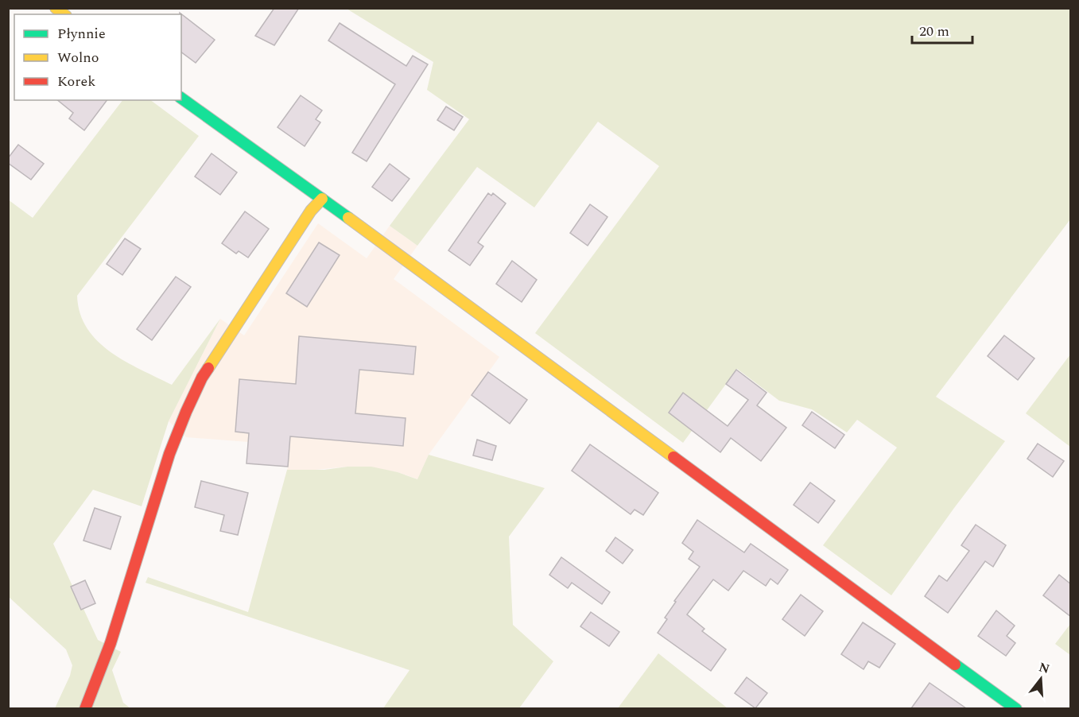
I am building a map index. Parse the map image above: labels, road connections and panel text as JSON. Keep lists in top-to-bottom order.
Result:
{
  "legend": ["Płynnie", "Wolno", "Korek"],
  "scale_bar": "20 m",
  "north": "top"
}
